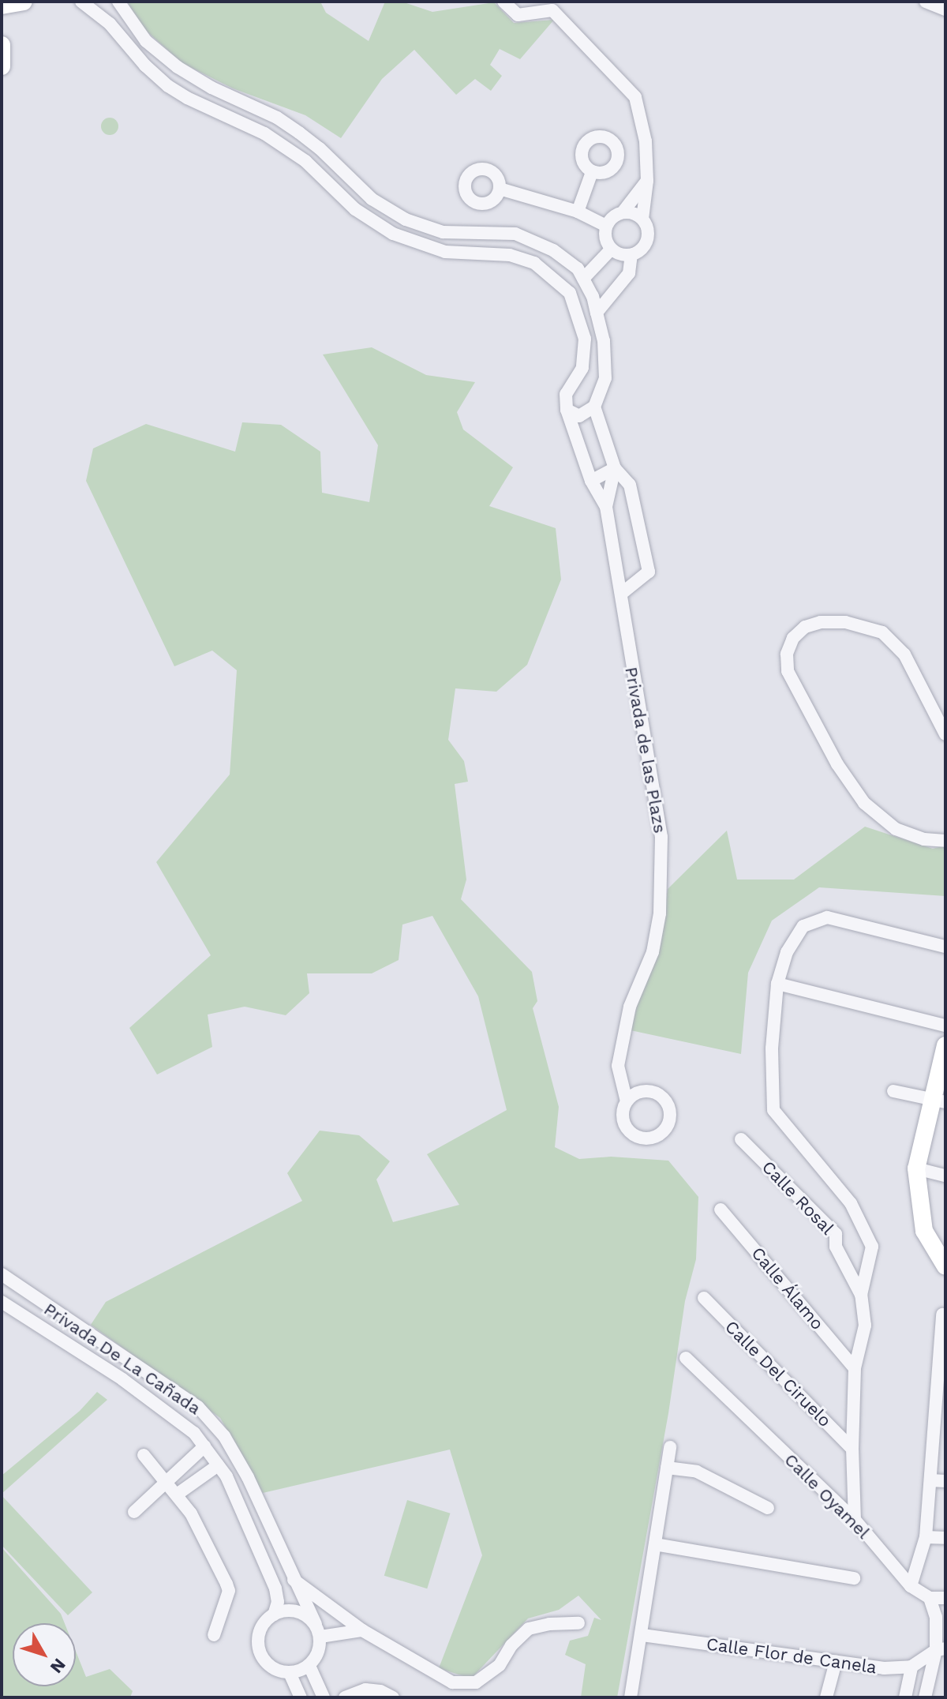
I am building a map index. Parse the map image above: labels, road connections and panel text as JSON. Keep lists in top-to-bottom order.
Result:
{
  "streets": {
    "street": [
      "Privada de las Plazs",
      "Calle Rosal",
      "Calle Álamo",
      "Privada De La Cañada",
      "Calle Del Ciruelo",
      "Calle Oyamel",
      "Calle Flor de Canela"
    ]
  },
  "north": "bottom right"
}
